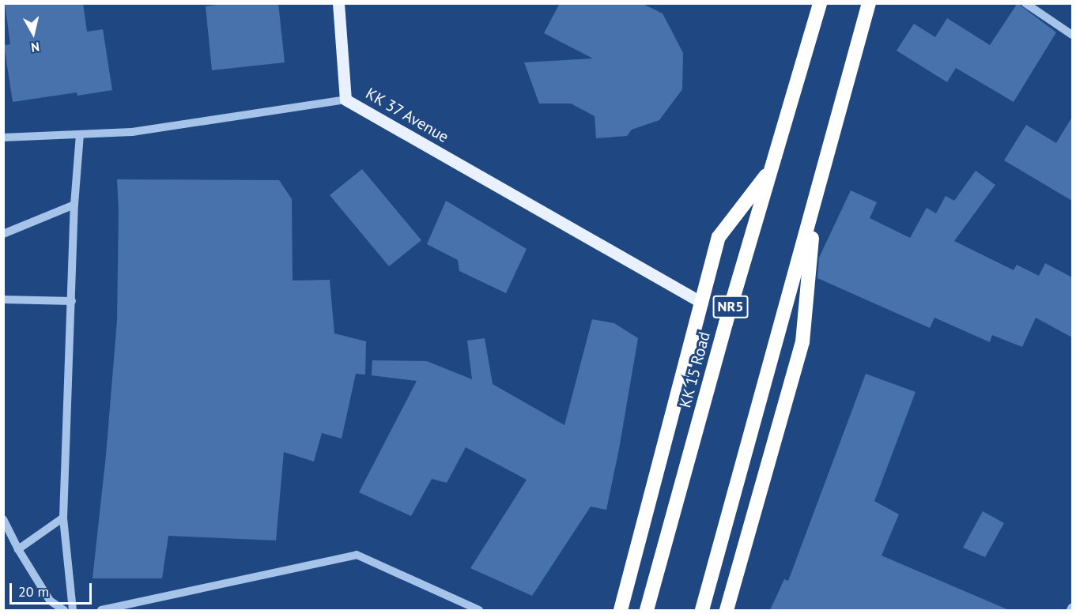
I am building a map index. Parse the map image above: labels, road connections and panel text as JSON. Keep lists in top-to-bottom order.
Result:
{
  "streets": {
    "highway": ["NR5", "KK 15 Road"],
    "main road": ["KK 37 Avenue"]
  },
  "scale_bar": "20 m",
  "north": "bottom"
}
